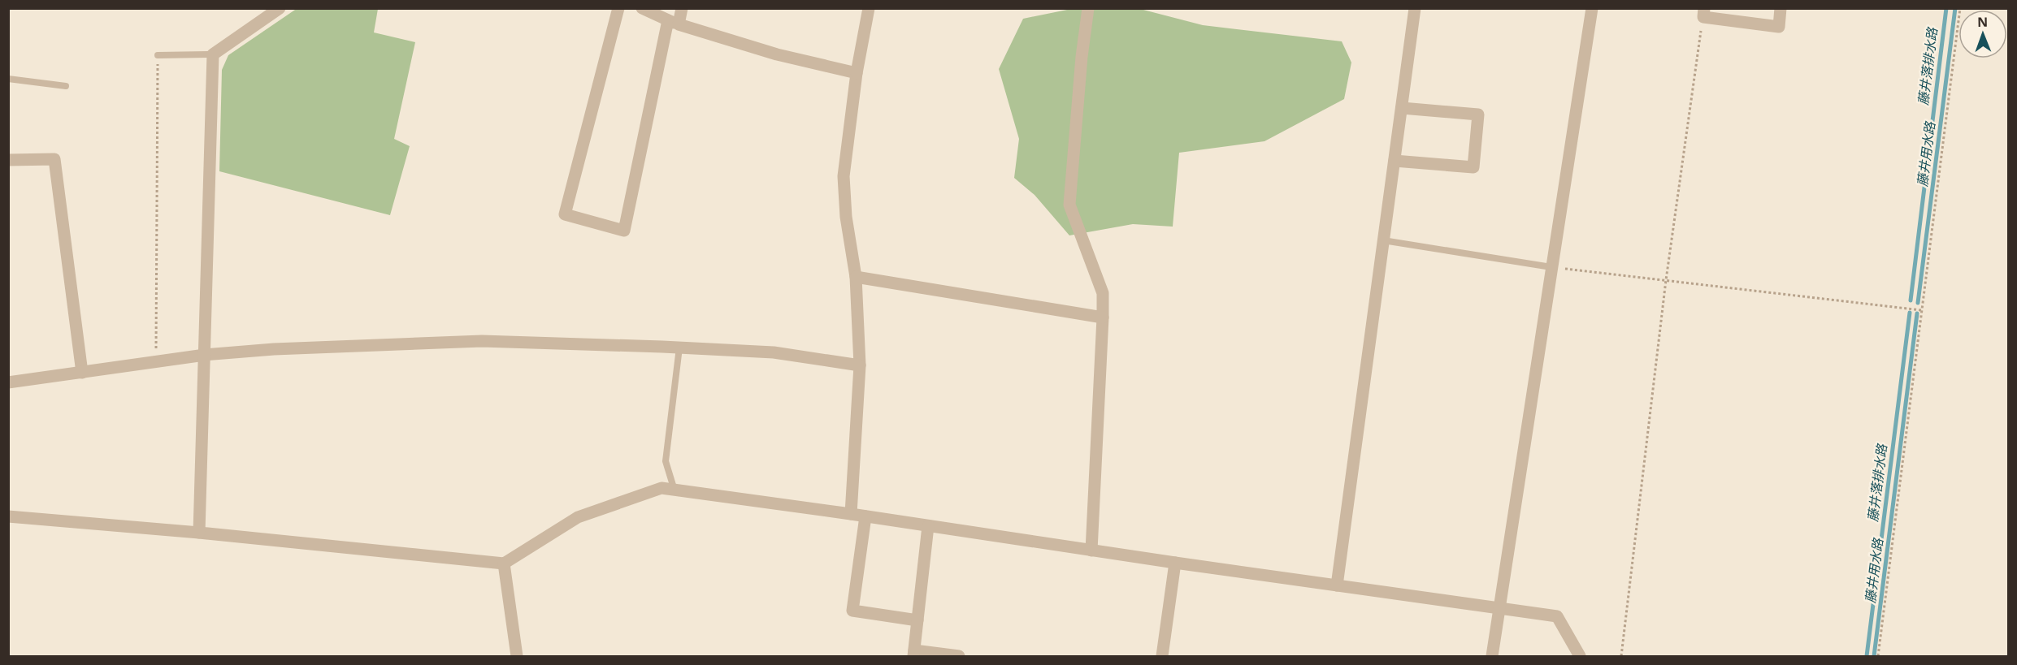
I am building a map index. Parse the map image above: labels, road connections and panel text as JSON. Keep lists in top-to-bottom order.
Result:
{
  "water": ["藤井落排水路", "藤井用水路"],
  "north": "top"
}
